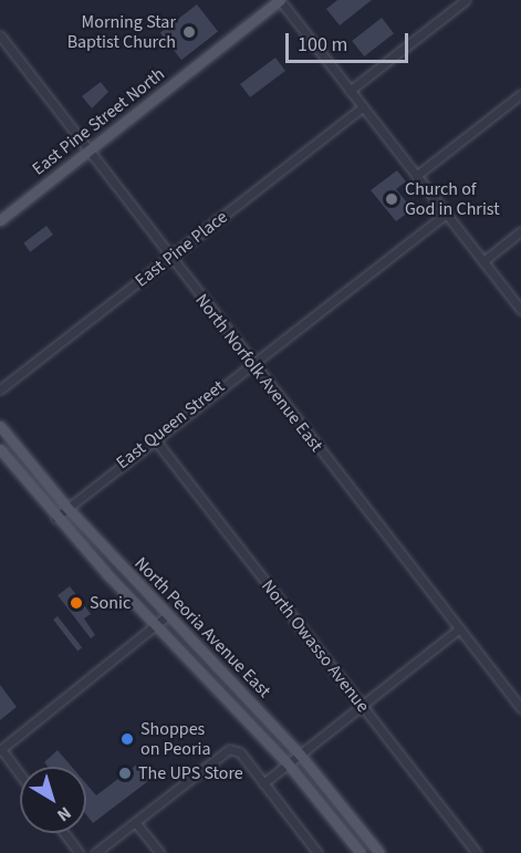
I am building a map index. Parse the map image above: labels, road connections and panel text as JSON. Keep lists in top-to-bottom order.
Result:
{
  "streets": {
    "main road": ["East Pine Street North", "North Peoria Avenue East"],
    "street": [
      "East Pine Place",
      "North Norfolk Avenue East",
      "East Queen Street",
      "North Owasso Avenue"
    ]
  },
  "crossings": [
    ["East Pine Street North", "North Norfolk Avenue East"],
    ["East Pine Place", "North Norfolk Avenue East"],
    ["North Norfolk Avenue East", "East Queen Street"],
    ["East Queen Street", "North Peoria Avenue East"],
    ["East Queen Street", "North Owasso Avenue"]
  ],
  "places": [
    "Morning Star Baptist Church",
    "Church of God in Christ",
    "Sonic",
    "Shoppes on Peoria",
    "The UPS Store"
  ],
  "scale_bar": "100 m",
  "north": "bottom right"
}
